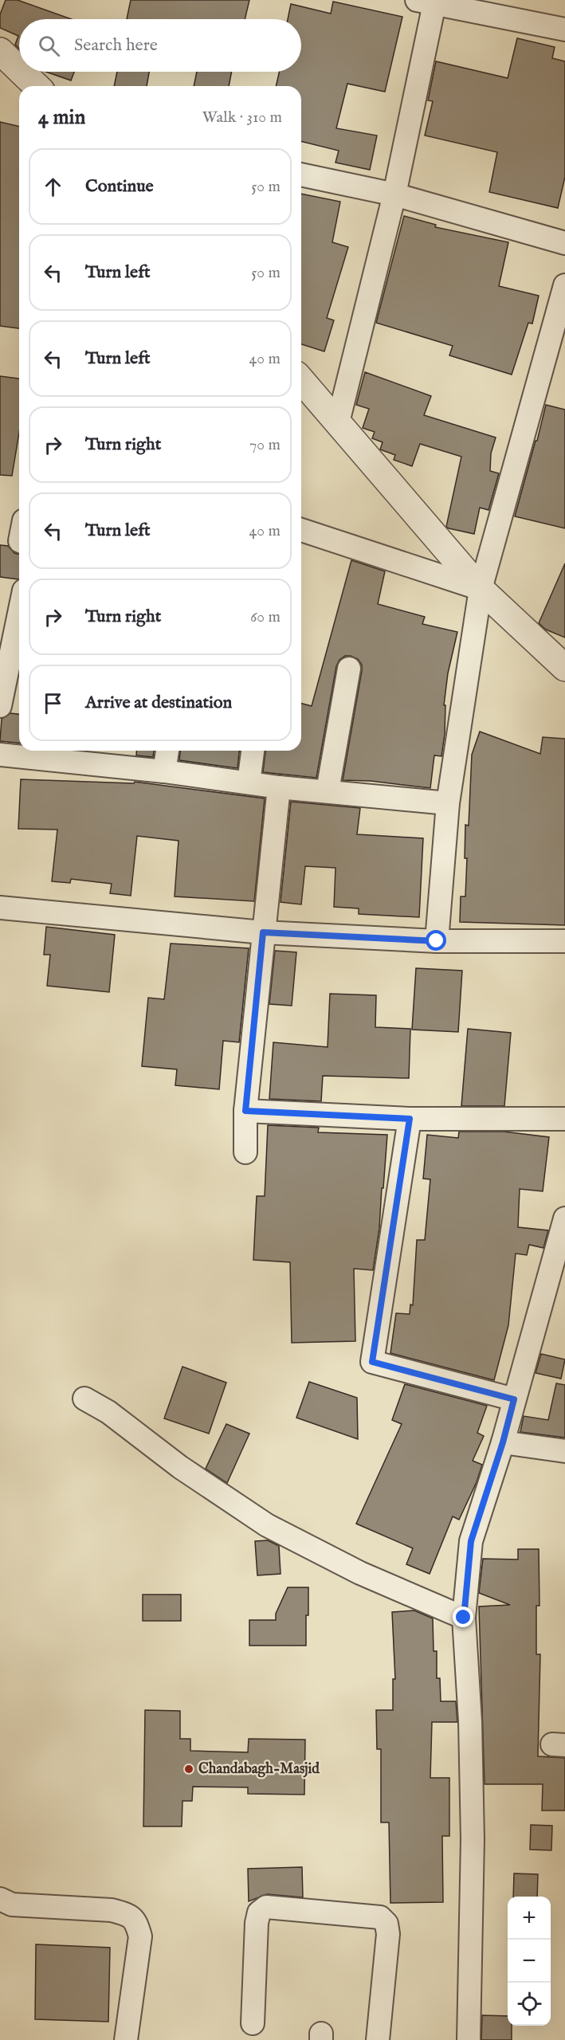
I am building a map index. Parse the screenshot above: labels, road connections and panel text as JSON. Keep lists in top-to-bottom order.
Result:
{
  "places": ["Chandabagh-Masjid"],
  "page": {
    "search": "Search here",
    "heading": ["4 min", "Walk · 310 m"],
    "list": [
      ["Continue", "50 m"],
      ["Turn left", "50 m"],
      ["Turn left", "40 m"],
      ["Turn right", "70 m"],
      ["Turn left", "40 m"],
      ["Turn right", "60 m"],
      "Arrive at destination"
    ],
    "map_buttons": ["+", "−"]
  }
}
